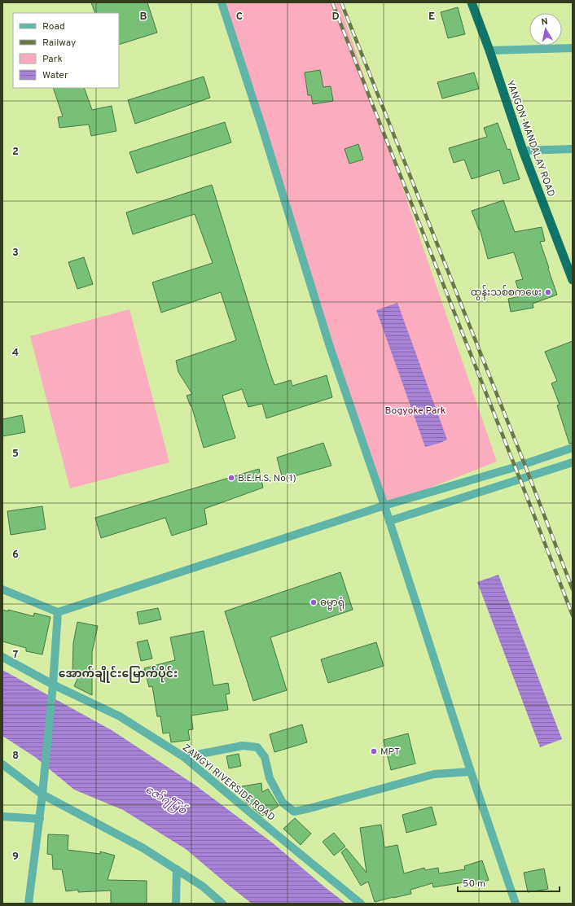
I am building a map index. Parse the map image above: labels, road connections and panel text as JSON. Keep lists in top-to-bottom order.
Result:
{
  "streets": {
    "highway": ["YANGON-MANDALAY ROAD"],
    "street": ["ZAWGYI RIVERSIDE ROAD"]
  },
  "districts": ["အောက်ချိုင်းမြောက်ပိုင်း"],
  "water": ["ဇော်ဂျီမြစ်"],
  "parks": ["Bogyoke Park"],
  "places": [
    "ထွန်းသစ်စကဖေး",
    "B.E.H.S, No(1)",
    "ဓမ္မာရုံ",
    "MPT"
  ],
  "legend": [
    "Road",
    "Railway",
    "Park",
    "Water"
  ],
  "scale_bar": "50 m",
  "north": "top",
  "grid": {
    "columns": [
      "B",
      "C",
      "D",
      "E"
    ],
    "rows": [
      "2",
      "3",
      "4",
      "5",
      "6",
      "7",
      "8",
      "9"
    ]
  }
}
